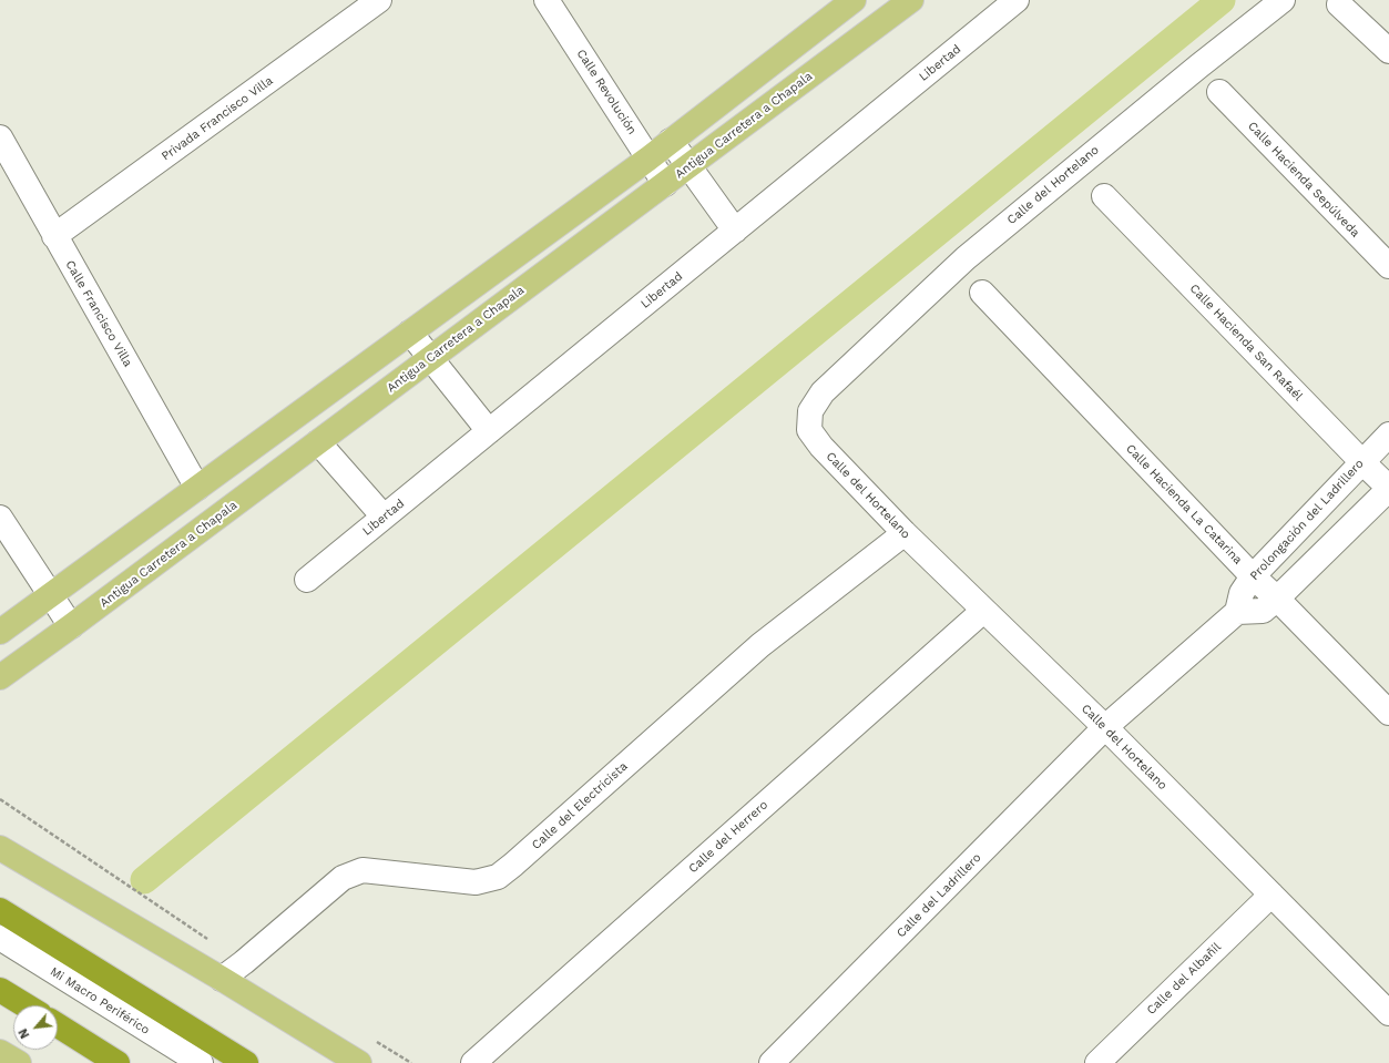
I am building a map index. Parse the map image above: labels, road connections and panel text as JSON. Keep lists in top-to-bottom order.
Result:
{
  "streets": {
    "main road": ["Antigua Carretera a Chapala"],
    "street": [
      "Libertad",
      "Calle Revolución",
      "Privada Francisco Villa",
      "Calle Hacienda Sepúlveda",
      "Calle del Hortelano",
      "Calle Francisco Villa",
      "Calle Hacienda San Rafaél",
      "Calle Hacienda La Catarina",
      "Prolongación del Ladrillero",
      "Calle del Electricista",
      "Calle del Herrero",
      "Calle del Ladrillero",
      "Calle del Albañil",
      "Mi Macro Periférico"
    ]
  },
  "crossings": [
    ["Calle Revolución", "Antigua Carretera a Chapala"],
    ["Privada Francisco Villa", "Calle Francisco Villa"],
    ["Calle del Hortelano", "Calle del Electricista"],
    ["Calle del Hortelano", "Calle del Herrero"],
    ["Calle del Hortelano", "Calle del Ladrillero"],
    ["Calle del Hortelano", "Calle del Albañil"],
    ["Calle Hacienda San Rafaél", "Prolongación del Ladrillero"],
    ["Calle Hacienda La Catarina", "Prolongación del Ladrillero"]
  ],
  "north": "bottom left"
}
